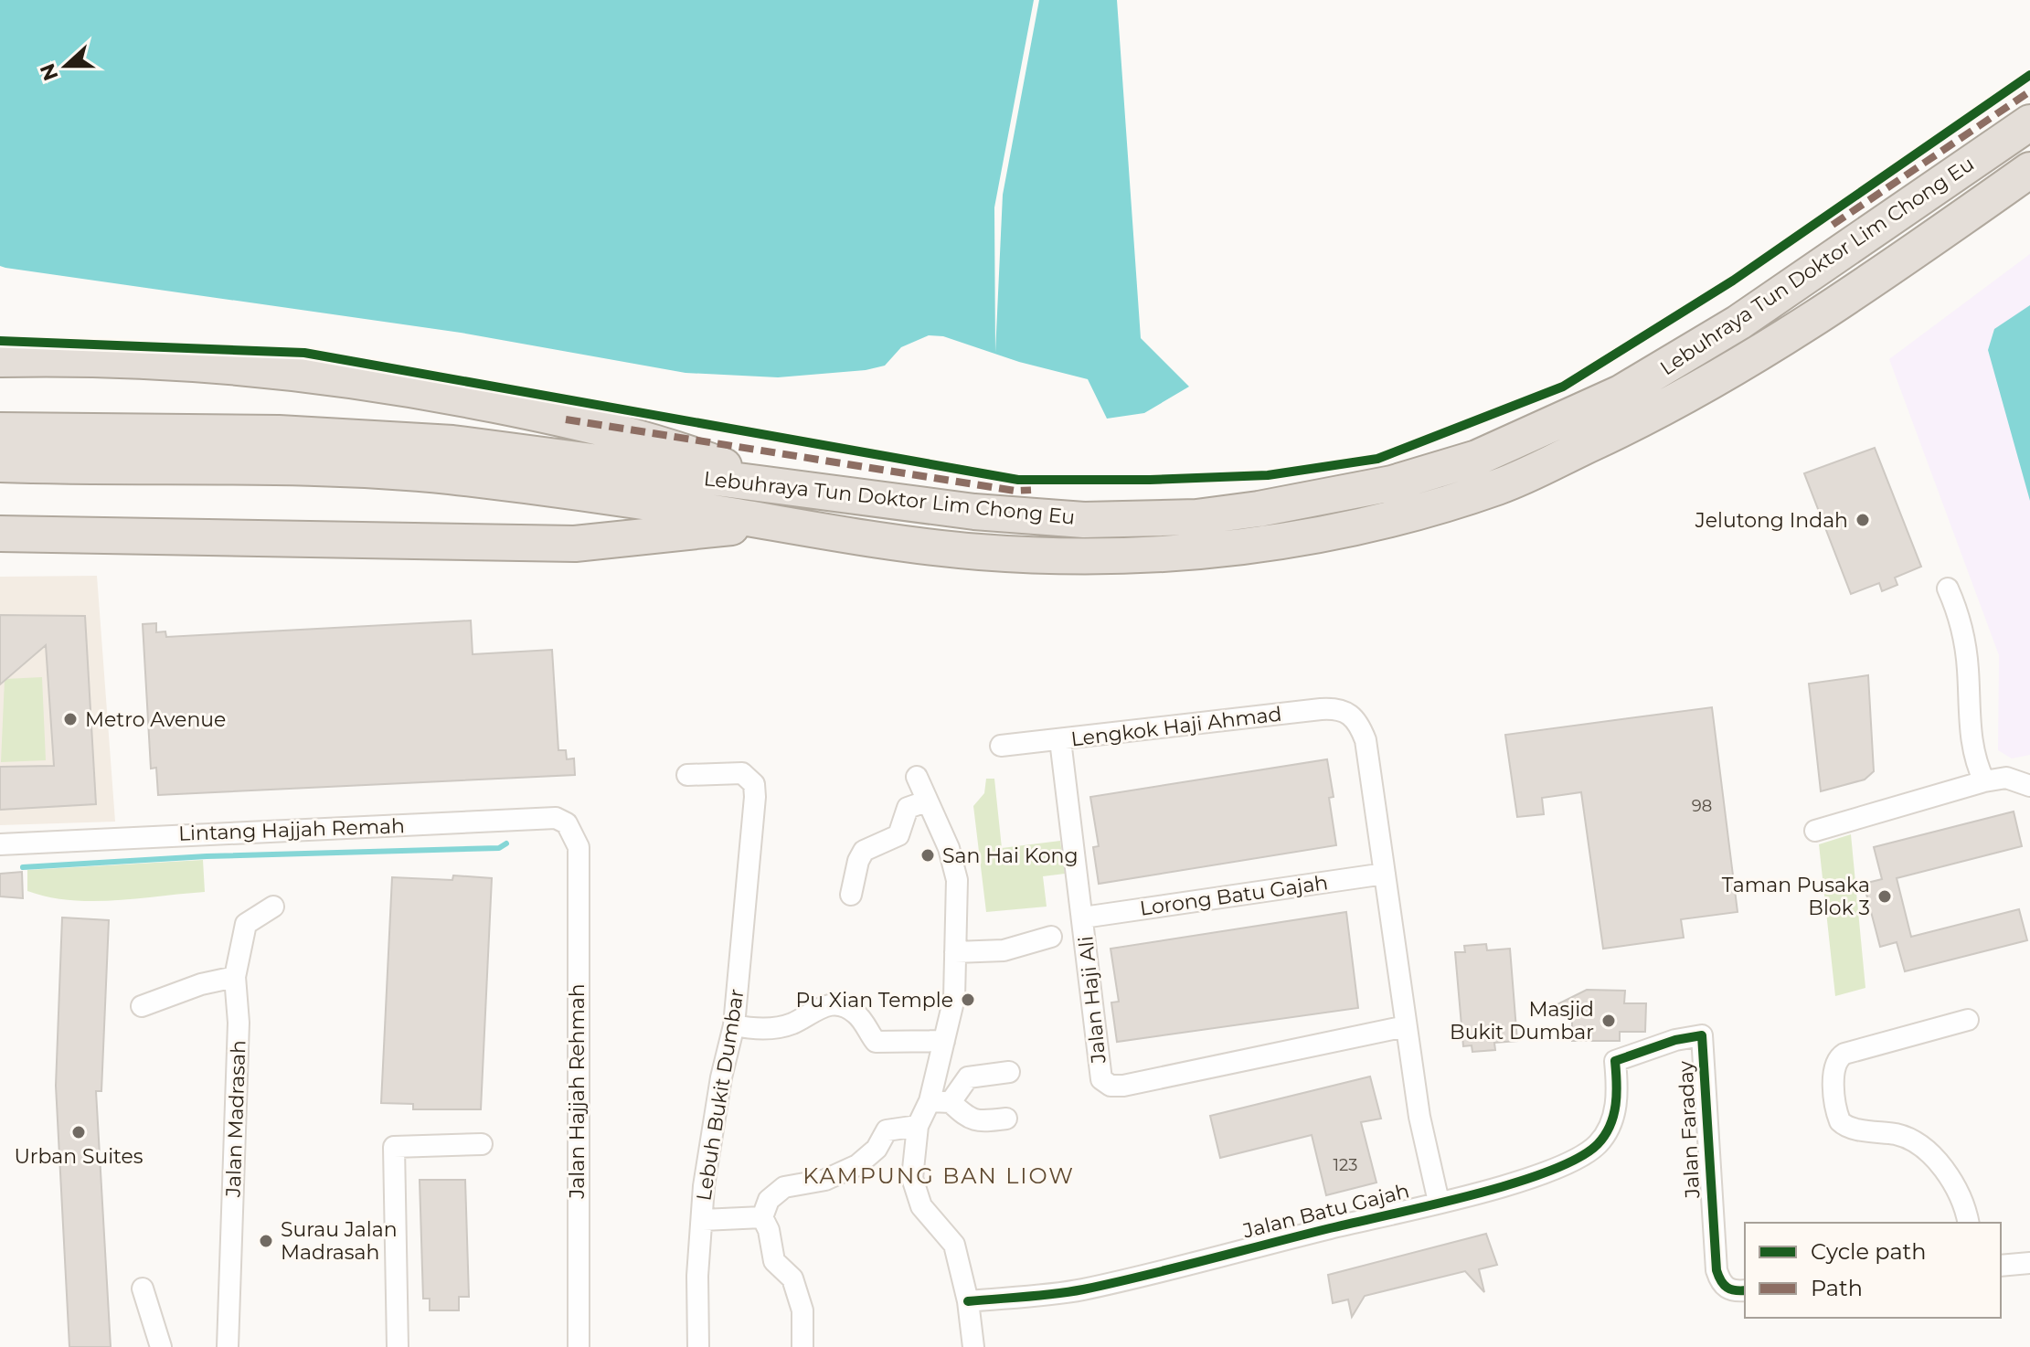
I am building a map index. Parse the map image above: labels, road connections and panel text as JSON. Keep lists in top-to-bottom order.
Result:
{
  "streets": {
    "highway": ["Lebuhraya Tun Doktor Lim Chong Eu"],
    "street": [
      "Lengkok Haji Ahmad",
      "Lintang Hajjah Remah",
      "Lorong Batu Gajah",
      "Jalan Haji Ali",
      "Jalan Hajjah Rehmah",
      "Lebuh Bukit Dumbar",
      "Jalan Madrasah",
      "Jalan Faraday",
      "Jalan Batu Gajah"
    ]
  },
  "crossings": [
    ["Lengkok Haji Ahmad", "Jalan Haji Ali"],
    ["Lengkok Haji Ahmad", "Jalan Batu Gajah"],
    ["Lintang Hajjah Remah", "Jalan Hajjah Rehmah"],
    ["Lorong Batu Gajah", "Jalan Haji Ali"],
    ["Lorong Batu Gajah", "Jalan Batu Gajah"],
    ["Jalan Haji Ali", "Jalan Batu Gajah"],
    ["Jalan Faraday", "Jalan Batu Gajah"]
  ],
  "districts": ["KAMPUNG BAN LIOW"],
  "places": [
    "Jelutong Indah",
    "Metro Avenue",
    "San Hai Kong",
    "Taman Pusaka Blok 3",
    "Pu Xian Temple",
    "Masjid Bukit Dumbar",
    "Urban Suites",
    "Surau Jalan Madrasah"
  ],
  "house_numbers": ["98", "123"],
  "legend": ["Cycle path", "Path"],
  "north": "left"
}
